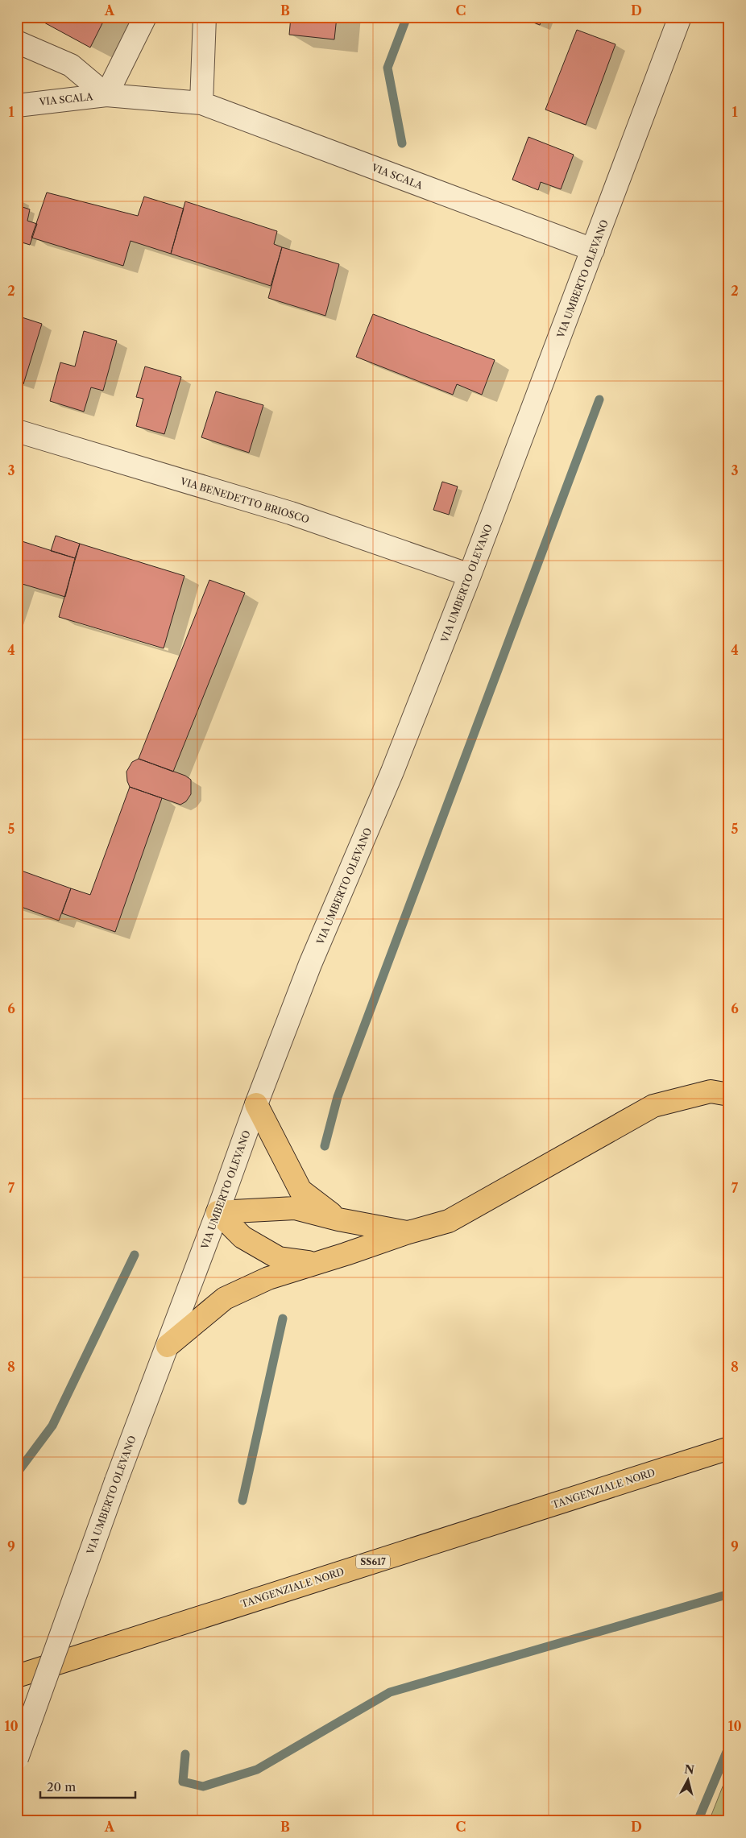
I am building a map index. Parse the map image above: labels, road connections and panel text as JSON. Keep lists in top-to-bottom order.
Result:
{
  "streets": {
    "highway": ["TANGENZIALE NORD", "SS617"],
    "street": ["VIA SCALA", "VIA UMBERTO OLEVANO", "VIA BENEDETTO BRIOSCO"]
  },
  "crossings": [
    ["VIA SCALA", "VIA UMBERTO OLEVANO"],
    ["VIA UMBERTO OLEVANO", "VIA BENEDETTO BRIOSCO"]
  ],
  "scale_bar": "20 m",
  "north": "top",
  "grid": {
    "columns": [
      "A",
      "B",
      "C",
      "D"
    ],
    "rows": [
      "1",
      "2",
      "3",
      "4",
      "5",
      "6",
      "7",
      "8",
      "9",
      "10"
    ]
  }
}
